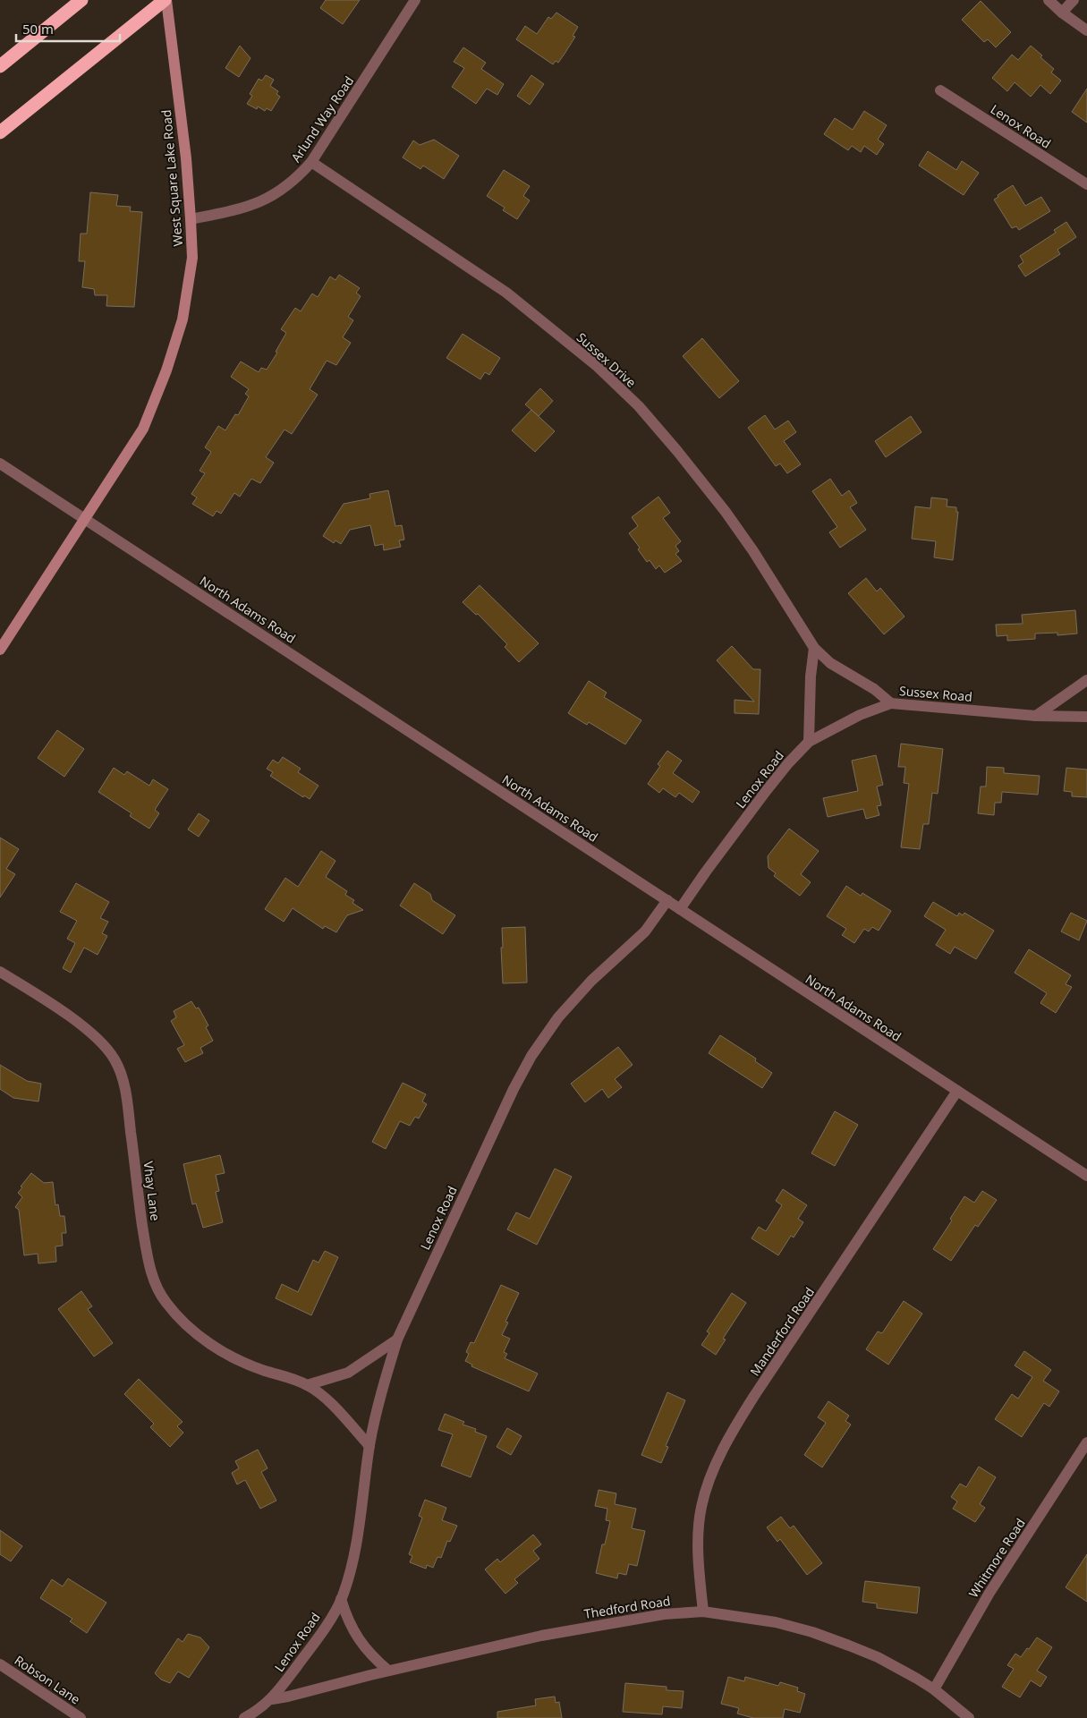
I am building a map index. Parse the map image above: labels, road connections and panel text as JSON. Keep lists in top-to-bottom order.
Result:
{
  "streets": {
    "main road": ["West Square Lake Road"],
    "street": [
      "Arlund Way Road",
      "Lenox Road",
      "Sussex Drive",
      "North Adams Road",
      "Sussex Road",
      "Vhay Lane",
      "Manderford Road",
      "Whitmore Road",
      "Thedford Road",
      "Robson Lane"
    ]
  },
  "crossings": [
    ["Arlund Way Road", "West Square Lake Road"],
    ["Arlund Way Road", "Sussex Drive"],
    ["Lenox Road", "North Adams Road"],
    ["Lenox Road", "Sussex Road"],
    ["Lenox Road", "Vhay Lane"],
    ["Lenox Road", "Thedford Road"],
    ["West Square Lake Road", "North Adams Road"],
    ["Sussex Drive", "Sussex Road"],
    ["North Adams Road", "Manderford Road"],
    ["Manderford Road", "Thedford Road"],
    ["Whitmore Road", "Thedford Road"]
  ],
  "scale_bar": "50 m"
}
